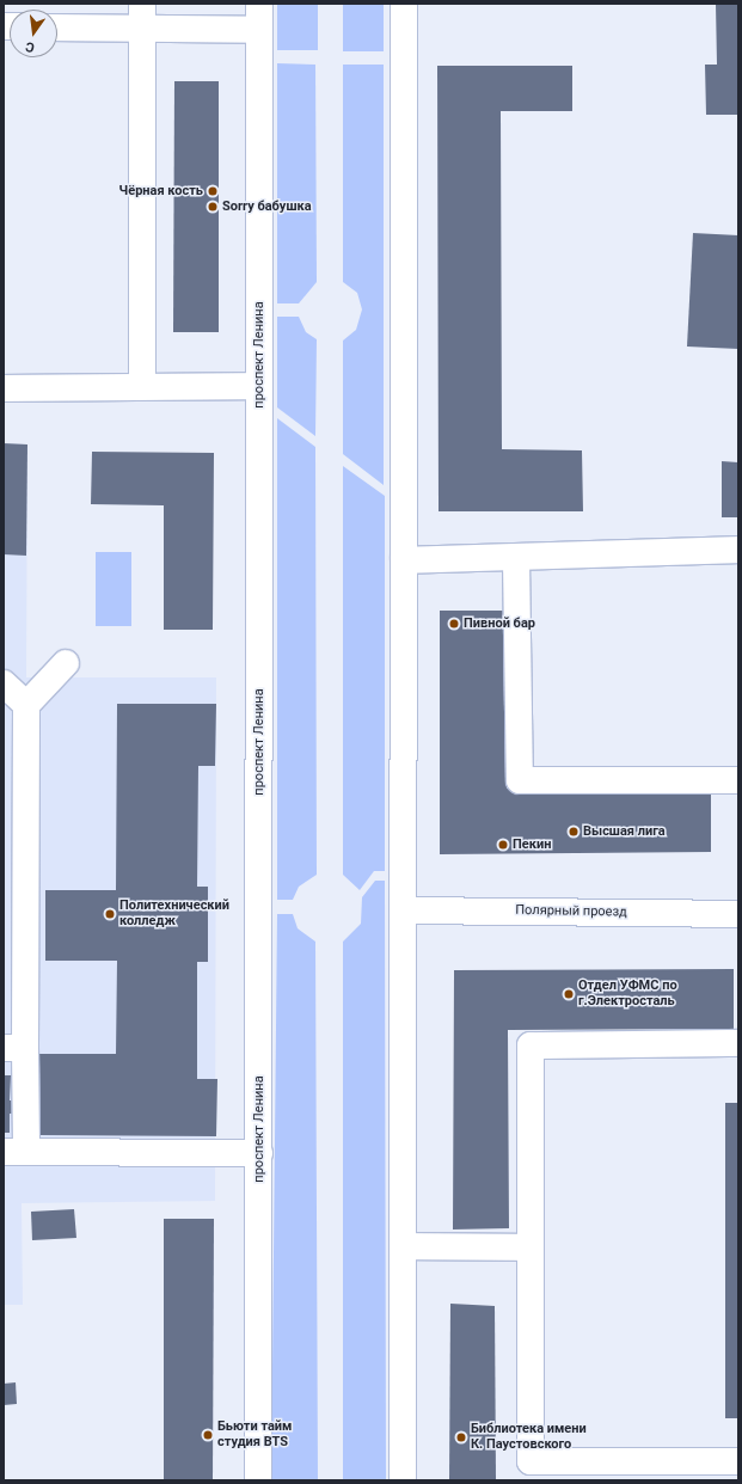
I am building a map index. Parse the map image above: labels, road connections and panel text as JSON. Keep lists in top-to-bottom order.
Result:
{
  "streets": {
    "street": ["проспект Ленина", "Полярный проезд"]
  },
  "places": [
    "Чёрная кость",
    "Sorry бабушка",
    "Пивной бар",
    "Высшая лига",
    "Пекин",
    "Политехнический колледж",
    "Отдел УФМС по г.Электросталь",
    "Бьюти тайм студия BTS",
    "Библиотека имени К. Паустовского"
  ],
  "north": "bottom"
}
